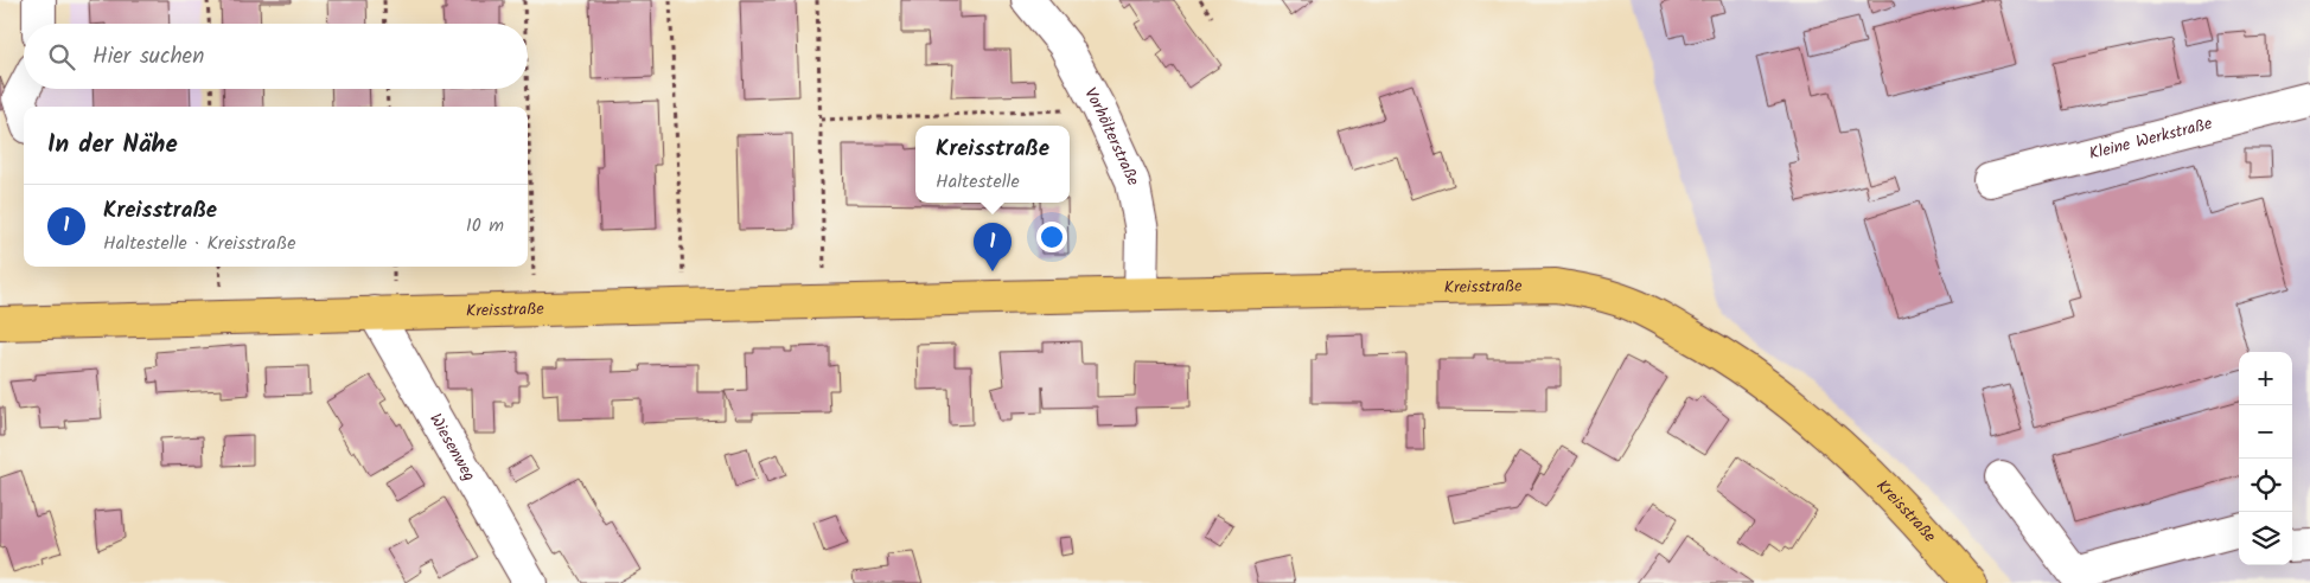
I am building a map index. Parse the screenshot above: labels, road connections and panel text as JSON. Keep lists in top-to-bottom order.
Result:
{
  "streets": {
    "main road": ["Kreisstraße"],
    "street": ["Vorhölterstraße", "Kleine Werkstraße", "Wiesenweg"]
  },
  "crossings": [
    ["Vorhölterstraße", "Kreisstraße"],
    ["Kreisstraße", "Wiesenweg"]
  ],
  "page": {
    "search": "Hier suchen",
    "heading": "In der Nähe",
    "popup": ["Kreisstraße", "Haltestelle"],
    "list": [
      {
        "mark": "1",
        "name": "Kreisstraße",
        "note": "Haltestelle · Kreisstraße",
        "value": "10 m"
      }
    ],
    "pins": "1",
    "map_buttons": ["+", "−"]
  }
}
